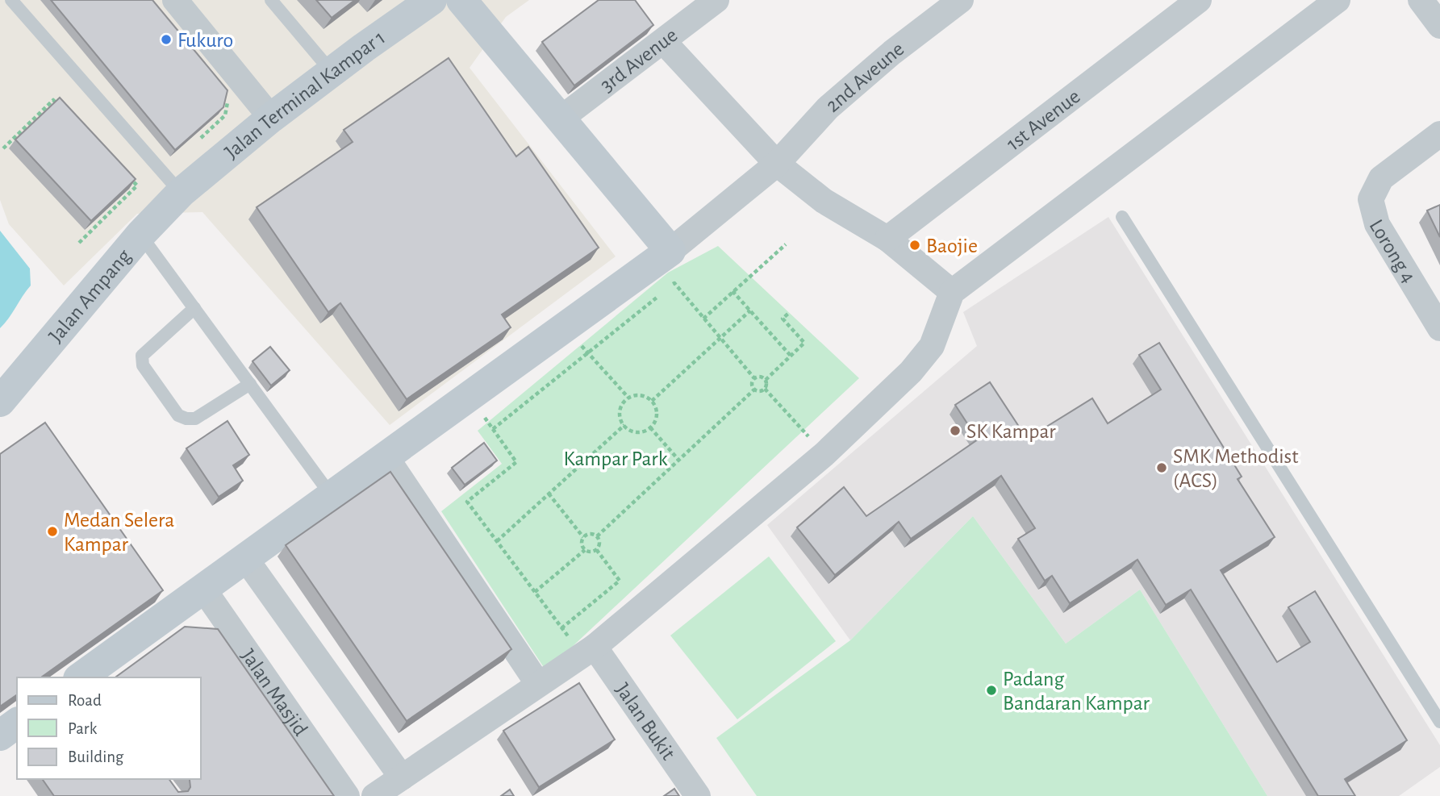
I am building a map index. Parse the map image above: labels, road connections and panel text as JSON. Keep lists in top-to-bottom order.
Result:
{
  "streets": {
    "street": [
      "3rd Avenue",
      "2nd Aveune",
      "Jalan Terminal Kampar 1",
      "1st Avenue",
      "Lorong 4",
      "Jalan Ampang",
      "Jalan Masjid",
      "Jalan Bukit"
    ]
  },
  "crossings": [
    ["Jalan Terminal Kampar 1", "Jalan Ampang"]
  ],
  "parks": ["Kampar Park"],
  "places": [
    "Fukuro",
    "Baojie",
    "SK Kampar",
    "SMK Methodist (ACS)",
    "Medan Selera Kampar",
    "Padang Bandaran Kampar"
  ],
  "legend": ["Road", "Park", "Building"]
}
